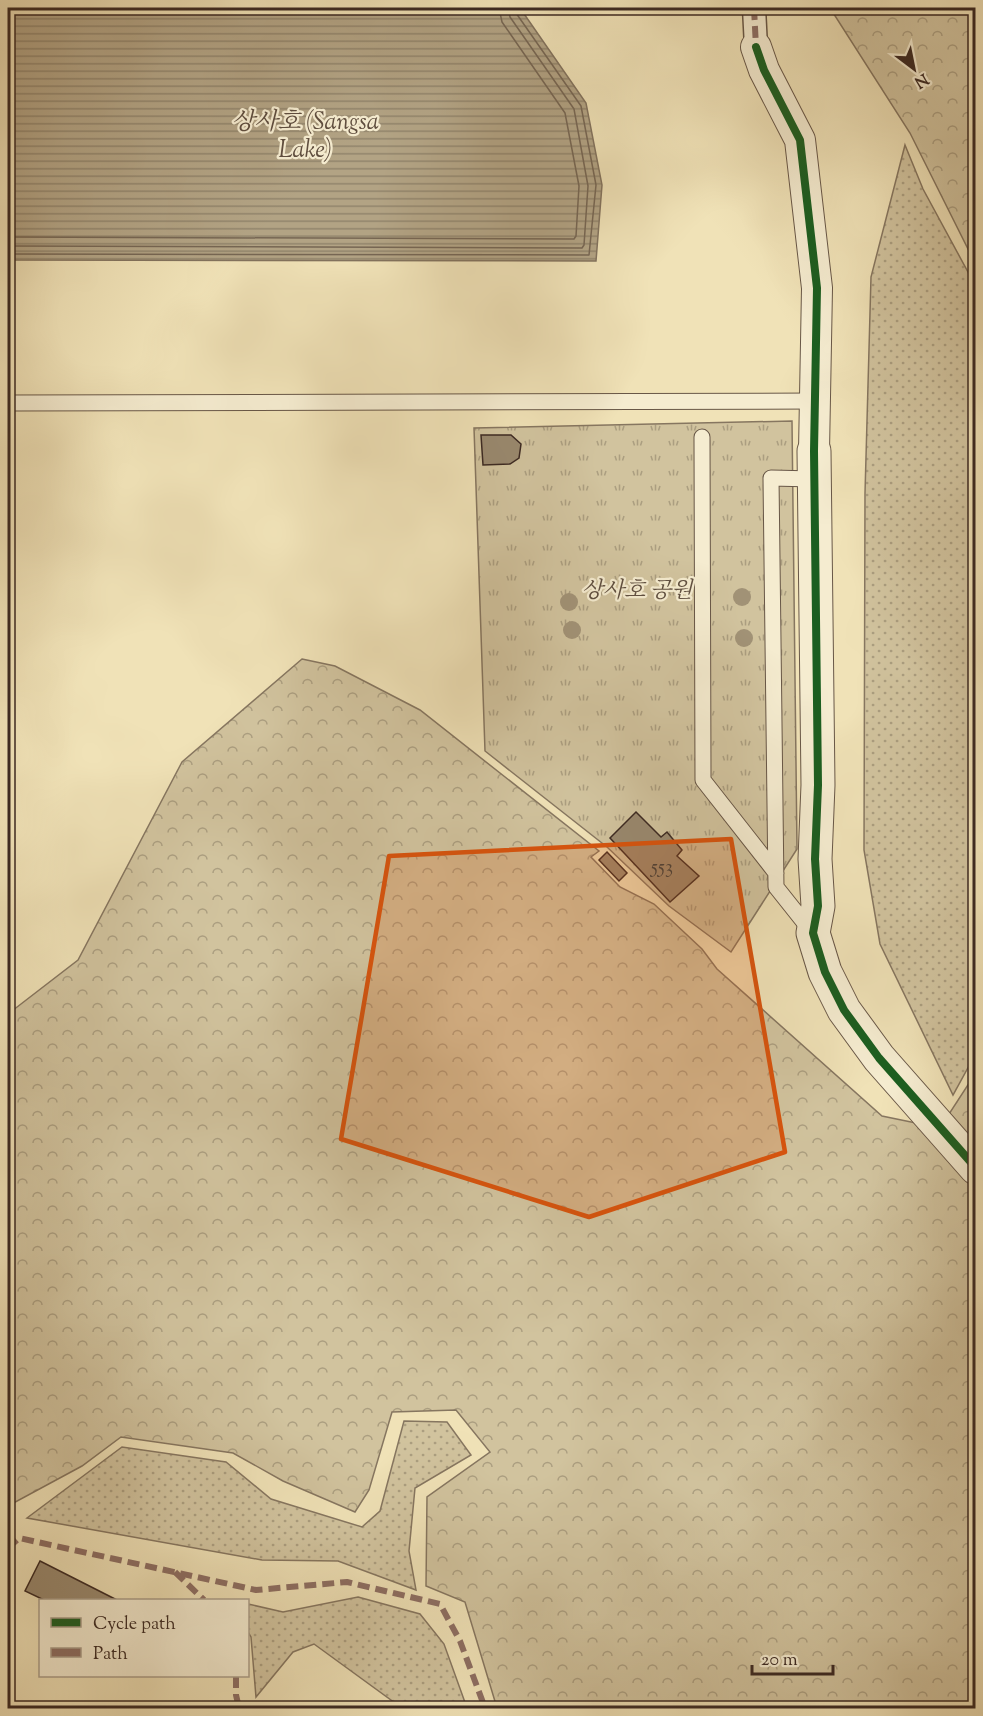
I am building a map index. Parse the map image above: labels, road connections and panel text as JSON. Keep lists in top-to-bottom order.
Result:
{
  "water": ["상사호 (Sangsa Lake)"],
  "parks": ["상사호 공원"],
  "house_numbers": ["553"],
  "legend": ["Cycle path", "Path"],
  "scale_bar": "20 m",
  "north": "bottom right"
}
